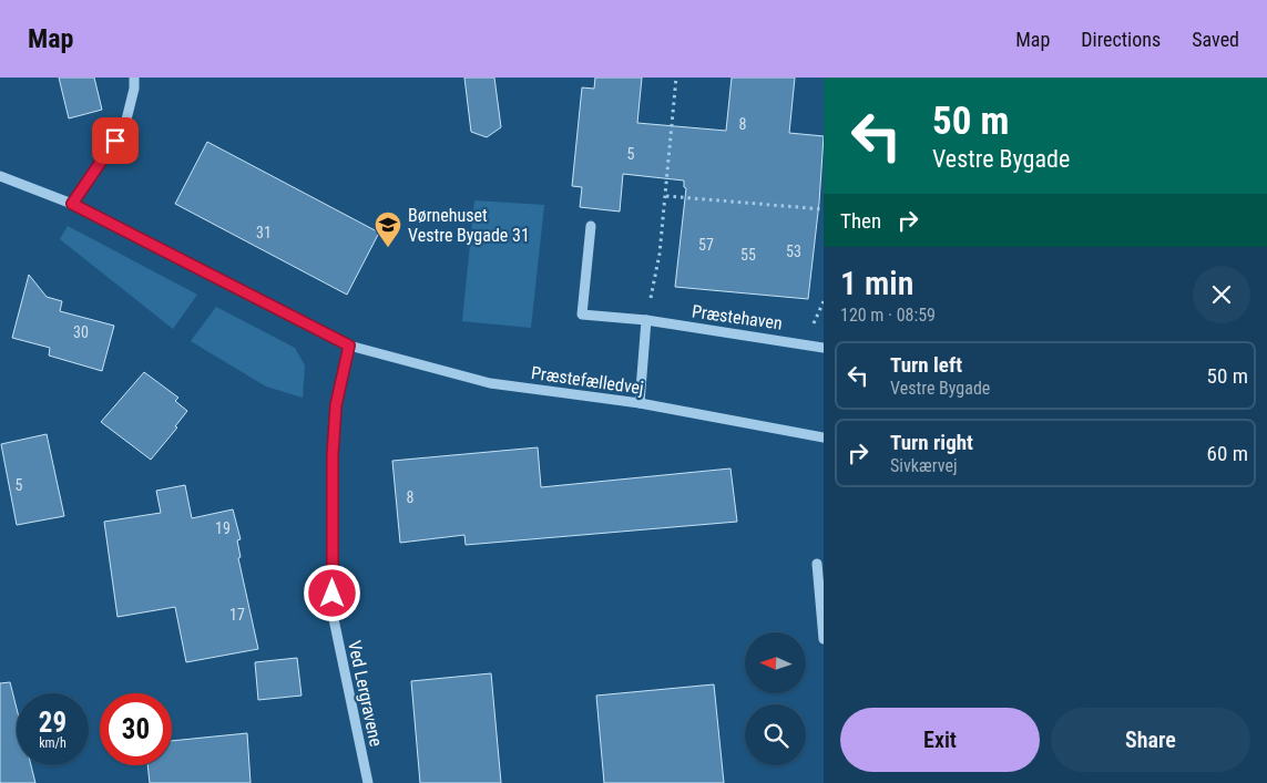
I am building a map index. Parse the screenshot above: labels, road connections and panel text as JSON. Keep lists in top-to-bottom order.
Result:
{
  "streets": {
    "street": ["Præstehaven", "Præstefælledvej", "Ved Lergravene"]
  },
  "crossings": [
    ["Præstefælledvej", "Ved Lergravene"]
  ],
  "places": {
    "school or university": ["Børnehuset Vestre Bygade 31"]
  },
  "house_numbers": [
    "8",
    "5",
    "31",
    "57",
    "53",
    "55",
    "30",
    "5",
    "8",
    "19",
    "17"
  ],
  "north": "left",
  "page": {
    "header": "Map",
    "nav": ["Map", "Directions", "Saved"],
    "turn": ["50 m", "Vestre Bygade"],
    "then": "Then",
    "heading": ["1 min", "120 m · 08:59"],
    "list": [
      {
        "name": "Turn left",
        "note": "Vestre Bygade",
        "value": "50 m"
      },
      {
        "name": "Turn right",
        "note": "Sivkærvej",
        "value": "60 m"
      }
    ],
    "speed": "29 km/h",
    "limit": "30",
    "buttons": ["Exit", "Share"]
  }
}
